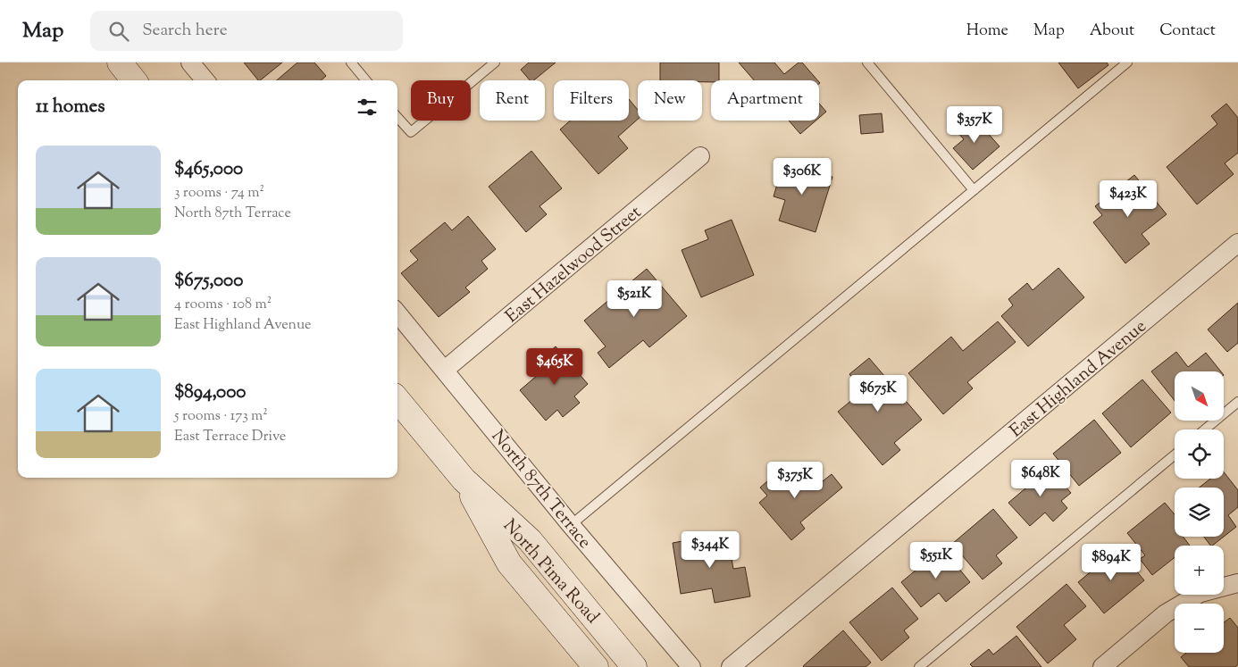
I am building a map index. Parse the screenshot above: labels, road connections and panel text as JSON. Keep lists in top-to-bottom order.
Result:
{
  "streets": {
    "main road": ["North Pima Road"],
    "street": ["East Hazelwood Street", "East Highland Avenue", "North 87th Terrace"]
  },
  "crossings": [
    ["East Hazelwood Street", "North 87th Terrace"]
  ],
  "north": "bottom right",
  "page": {
    "header": "Map",
    "search": "Search here",
    "nav": [
      "Home",
      "Map",
      "About",
      "Contact"
    ],
    "chip": [
      "Buy",
      "Rent",
      "Filters",
      "New",
      "Apartment"
    ],
    "heading": "11 homes",
    "price": [
      "$357K",
      "$306K",
      "$423K",
      "$521K",
      "$465K",
      "$675K",
      "$648K",
      "$375K",
      "$344K",
      "$551K",
      "$894K"
    ],
    "list": [
      {
        "name": "$465,000",
        "note": "3 rooms · 74 m² · North 87th Terrace"
      },
      {
        "name": "$675,000",
        "note": "4 rooms · 108 m² · East Highland Avenue"
      },
      {
        "name": "$894,000",
        "note": "5 rooms · 173 m² · East Terrace Drive"
      }
    ],
    "map_buttons": ["+", "−"]
  }
}
